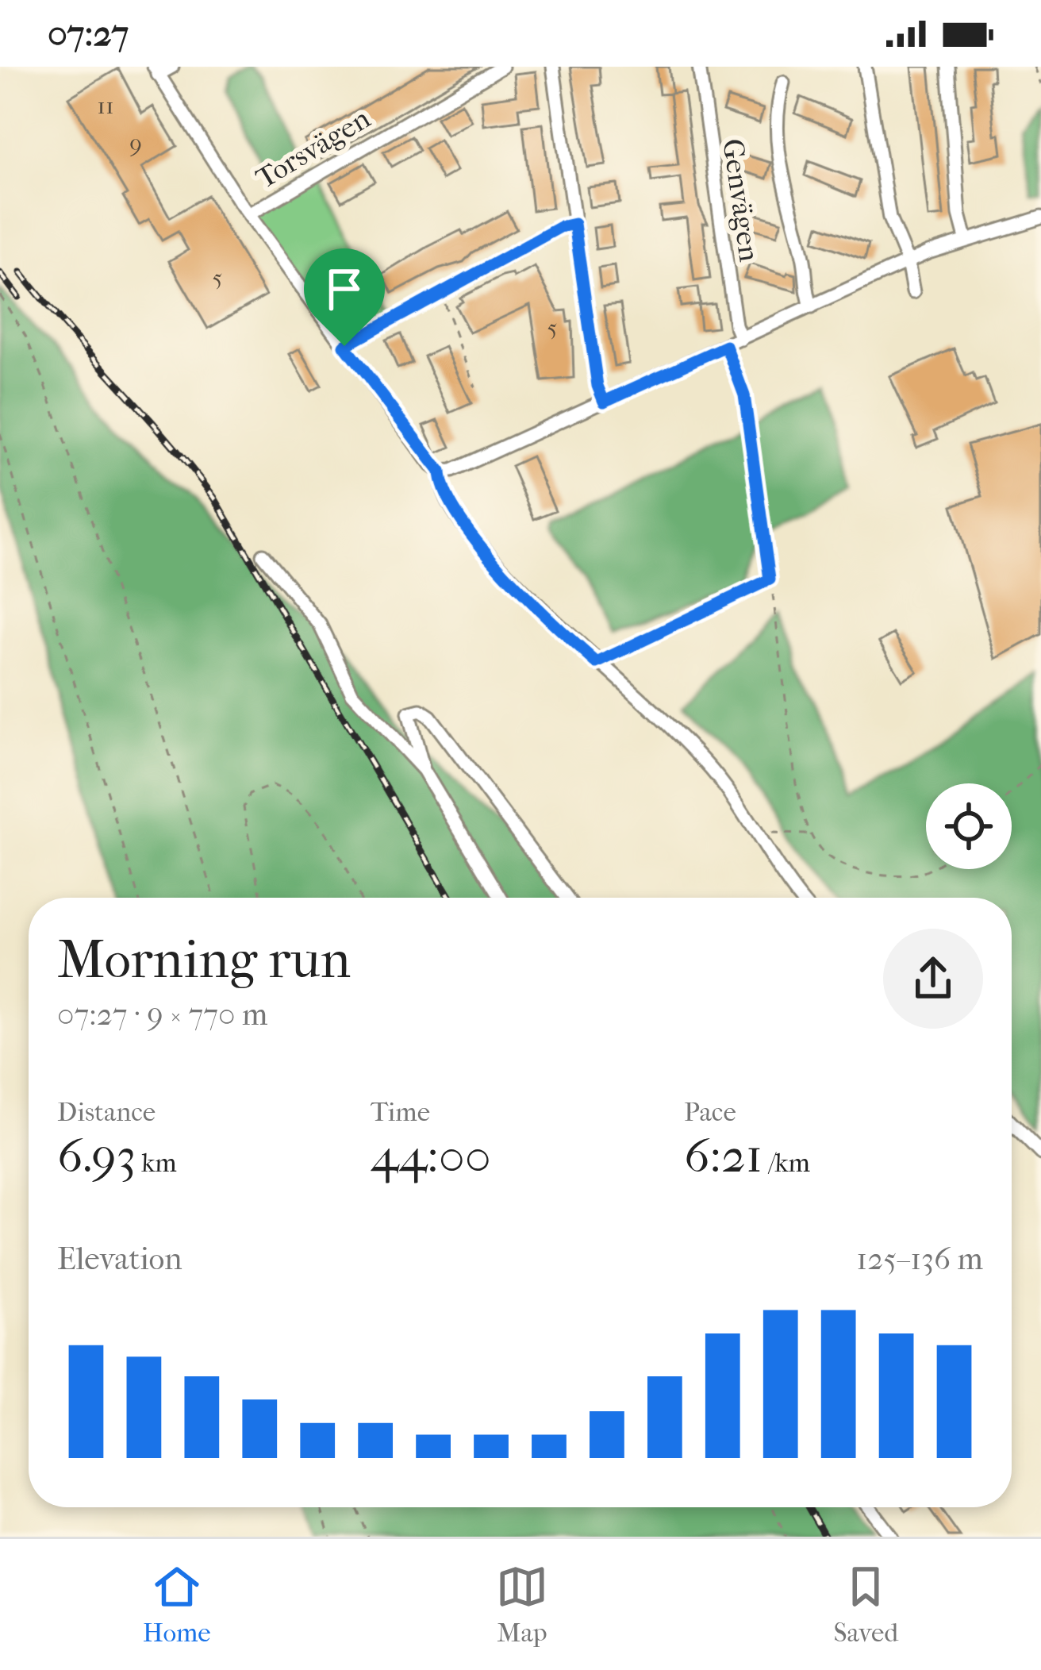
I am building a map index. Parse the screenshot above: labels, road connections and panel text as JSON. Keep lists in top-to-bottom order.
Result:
{
  "streets": {
    "street": ["Torsvägen", "Genvägen"]
  },
  "house_numbers": [
    "11",
    "9",
    "5",
    "5"
  ],
  "page": {
    "status": "07:27",
    "heading": ["Morning run", "07:27 · 9 × 770 m"],
    "stats": [
      ["Distance", "6.93 km"],
      ["Time", "44:00"],
      ["Pace", "6:21 /km"]
    ],
    "chart": ["Elevation", "125–136 m"],
    "tabs": ["Home", "Map", "Saved"]
  }
}
